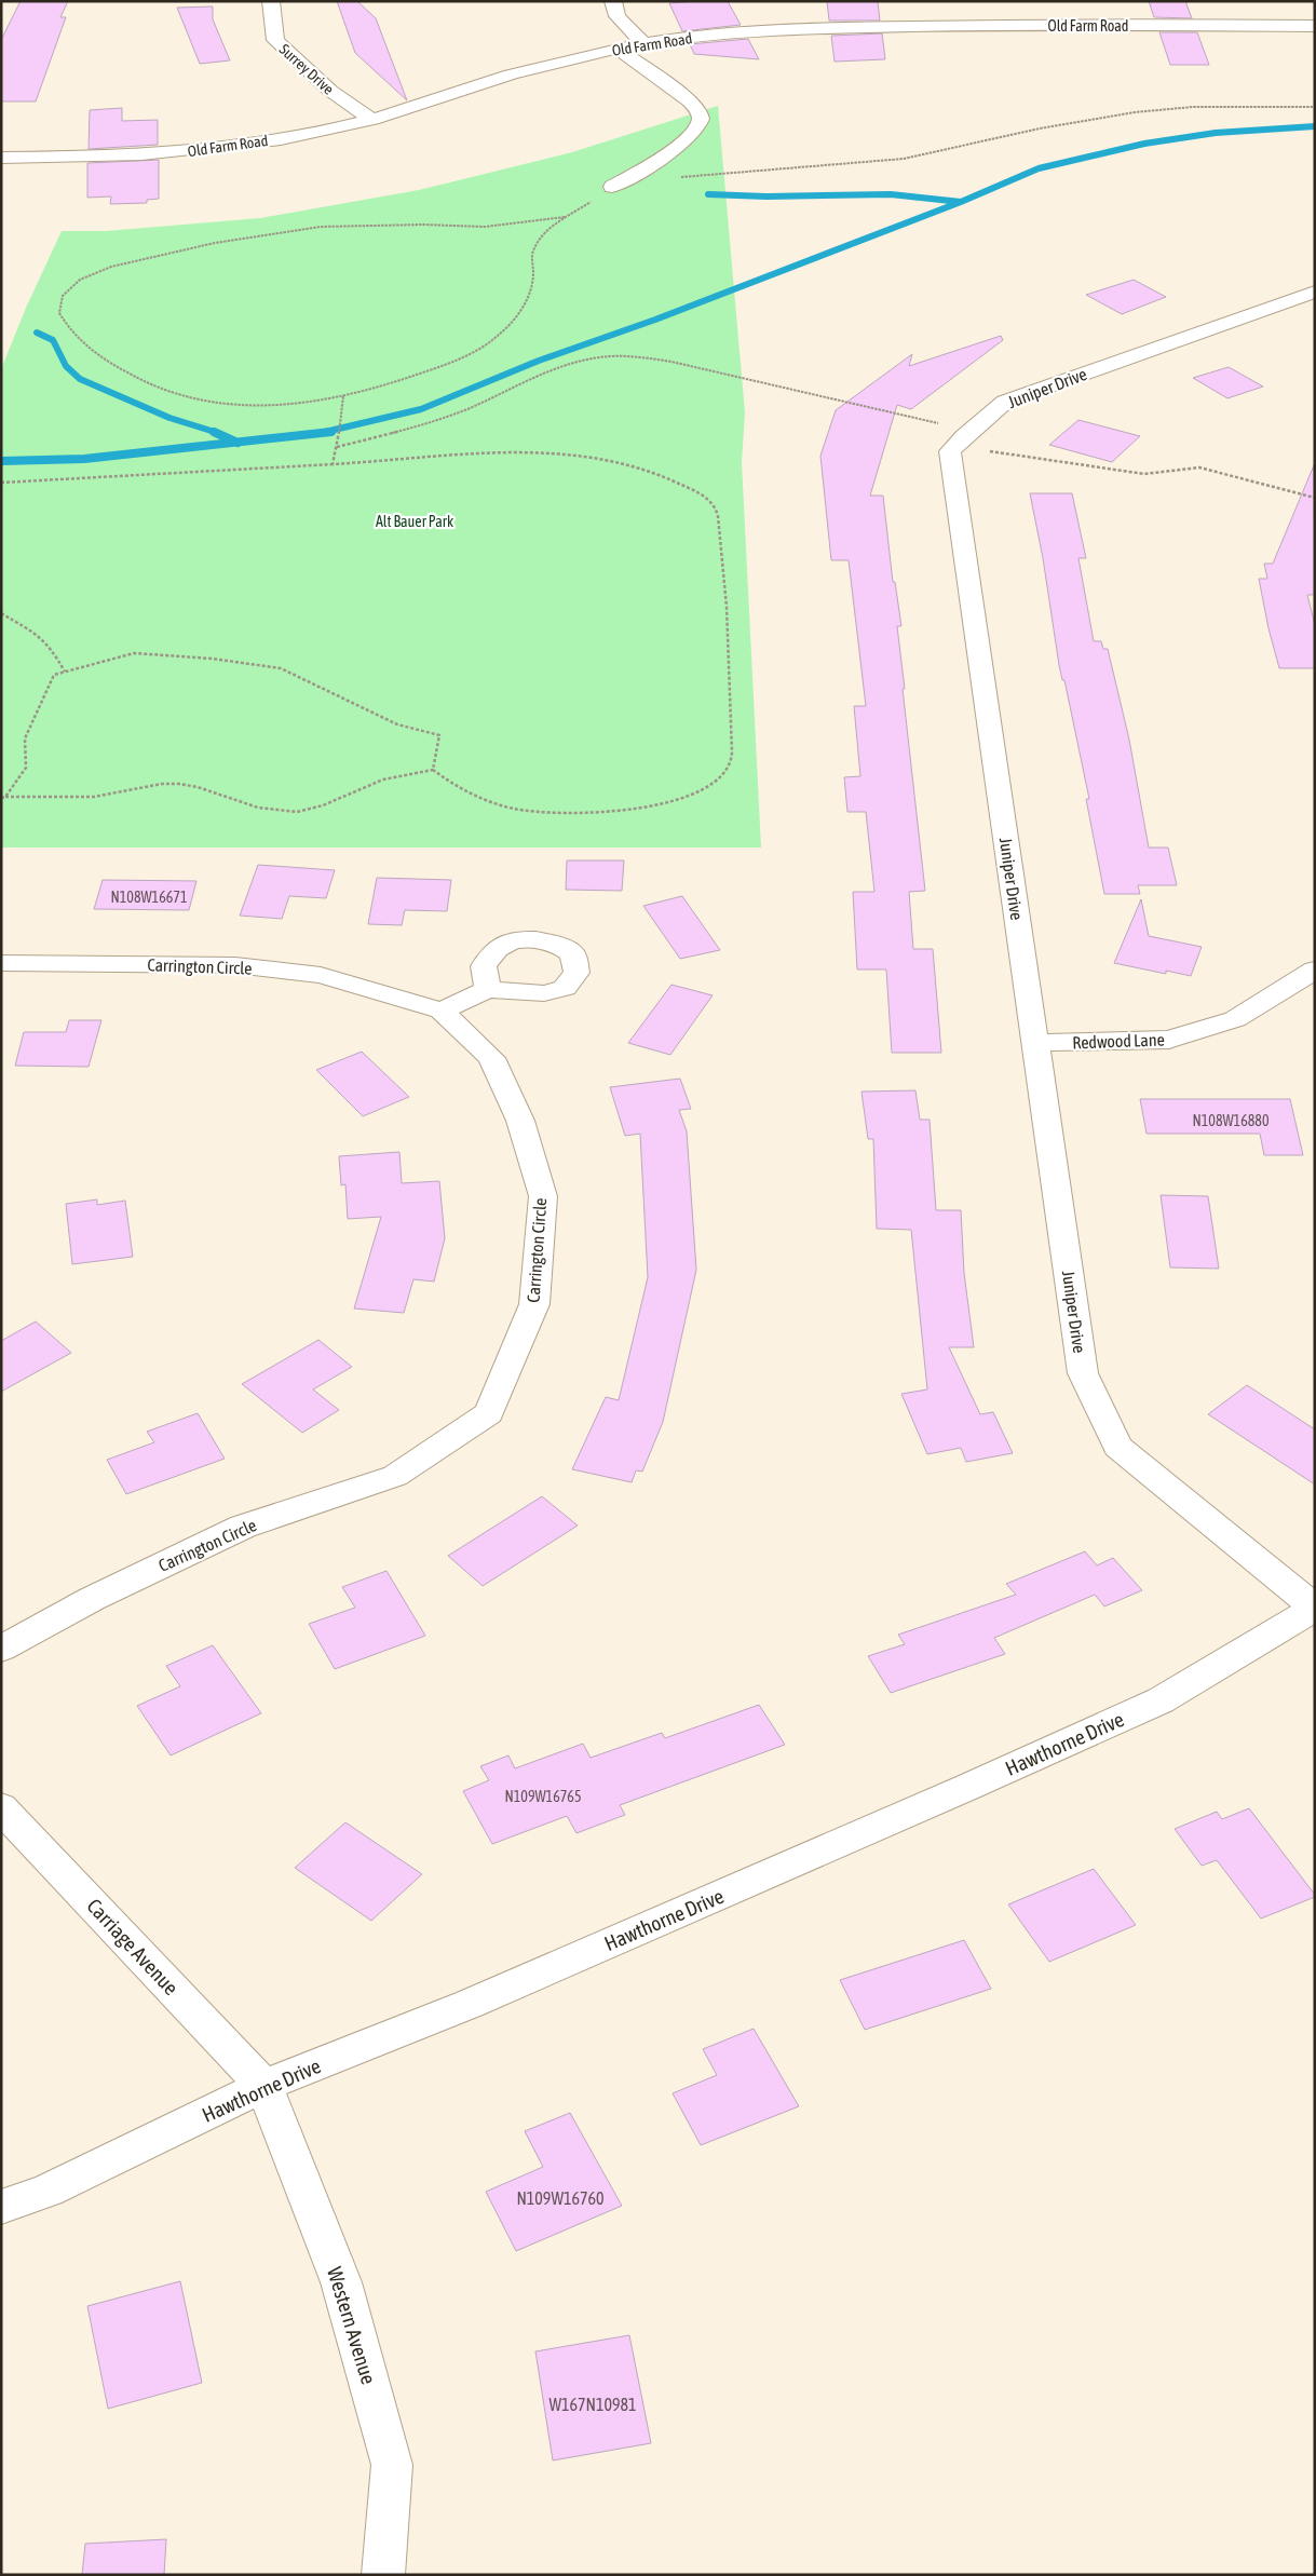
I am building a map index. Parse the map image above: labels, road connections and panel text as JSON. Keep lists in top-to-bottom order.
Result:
{
  "streets": {
    "street": [
      "Old Farm Road",
      "Surrey Drive",
      "Juniper Drive",
      "Carrington Circle",
      "Redwood Lane",
      "Hawthorne Drive",
      "Carriage Avenue",
      "Western Avenue"
    ]
  },
  "crossings": [
    ["Old Farm Road", "Surrey Drive"],
    ["Juniper Drive", "Redwood Lane"],
    ["Juniper Drive", "Hawthorne Drive"],
    ["Hawthorne Drive", "Carriage Avenue"],
    ["Hawthorne Drive", "Western Avenue"],
    ["Carriage Avenue", "Western Avenue"]
  ],
  "parks": ["Alt Bauer Park"],
  "house_numbers": [
    "N108W16671",
    "N108W16880",
    "N109W16765",
    "N109W16760",
    "W167N10981"
  ]
}
